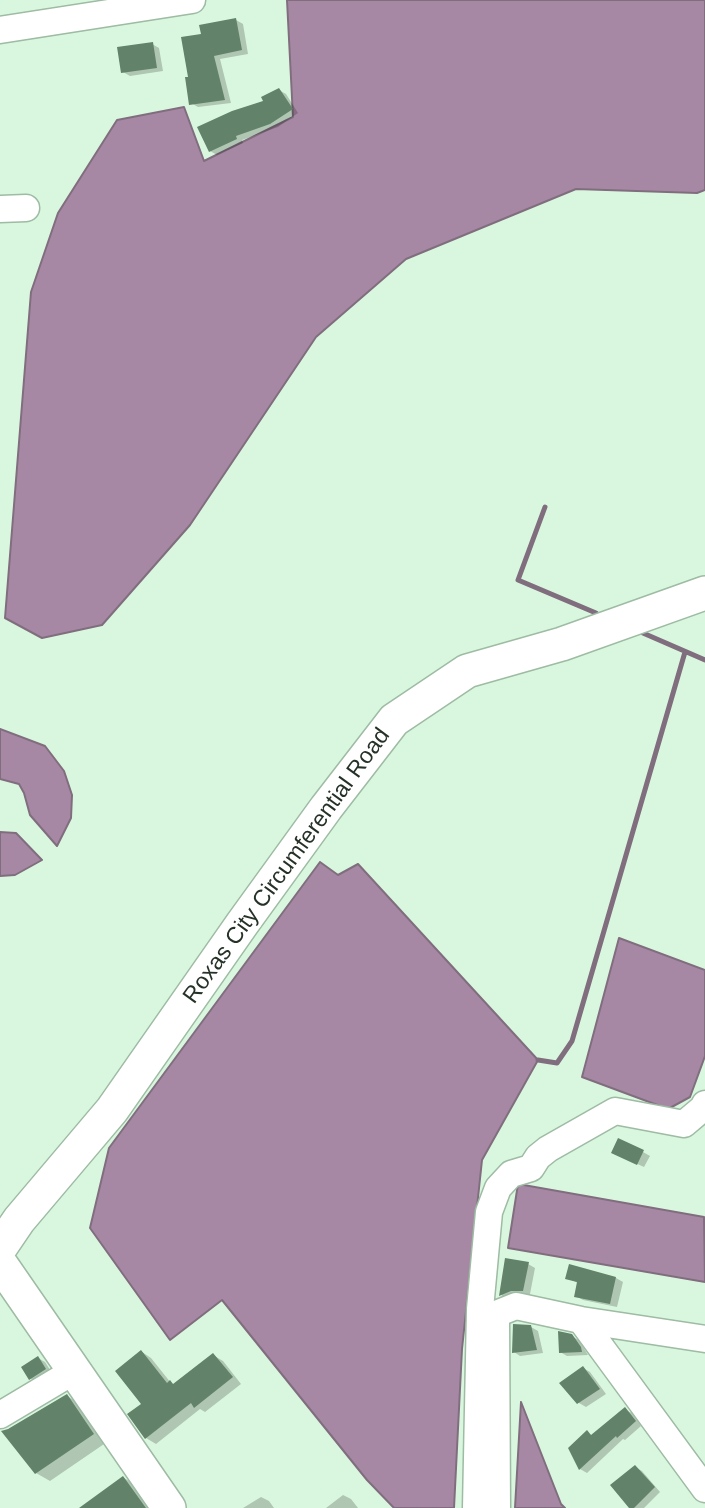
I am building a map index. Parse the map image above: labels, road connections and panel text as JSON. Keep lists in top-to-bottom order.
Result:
{
  "streets": {
    "main road": ["Roxas City Circumferential Road"]
  }
}
